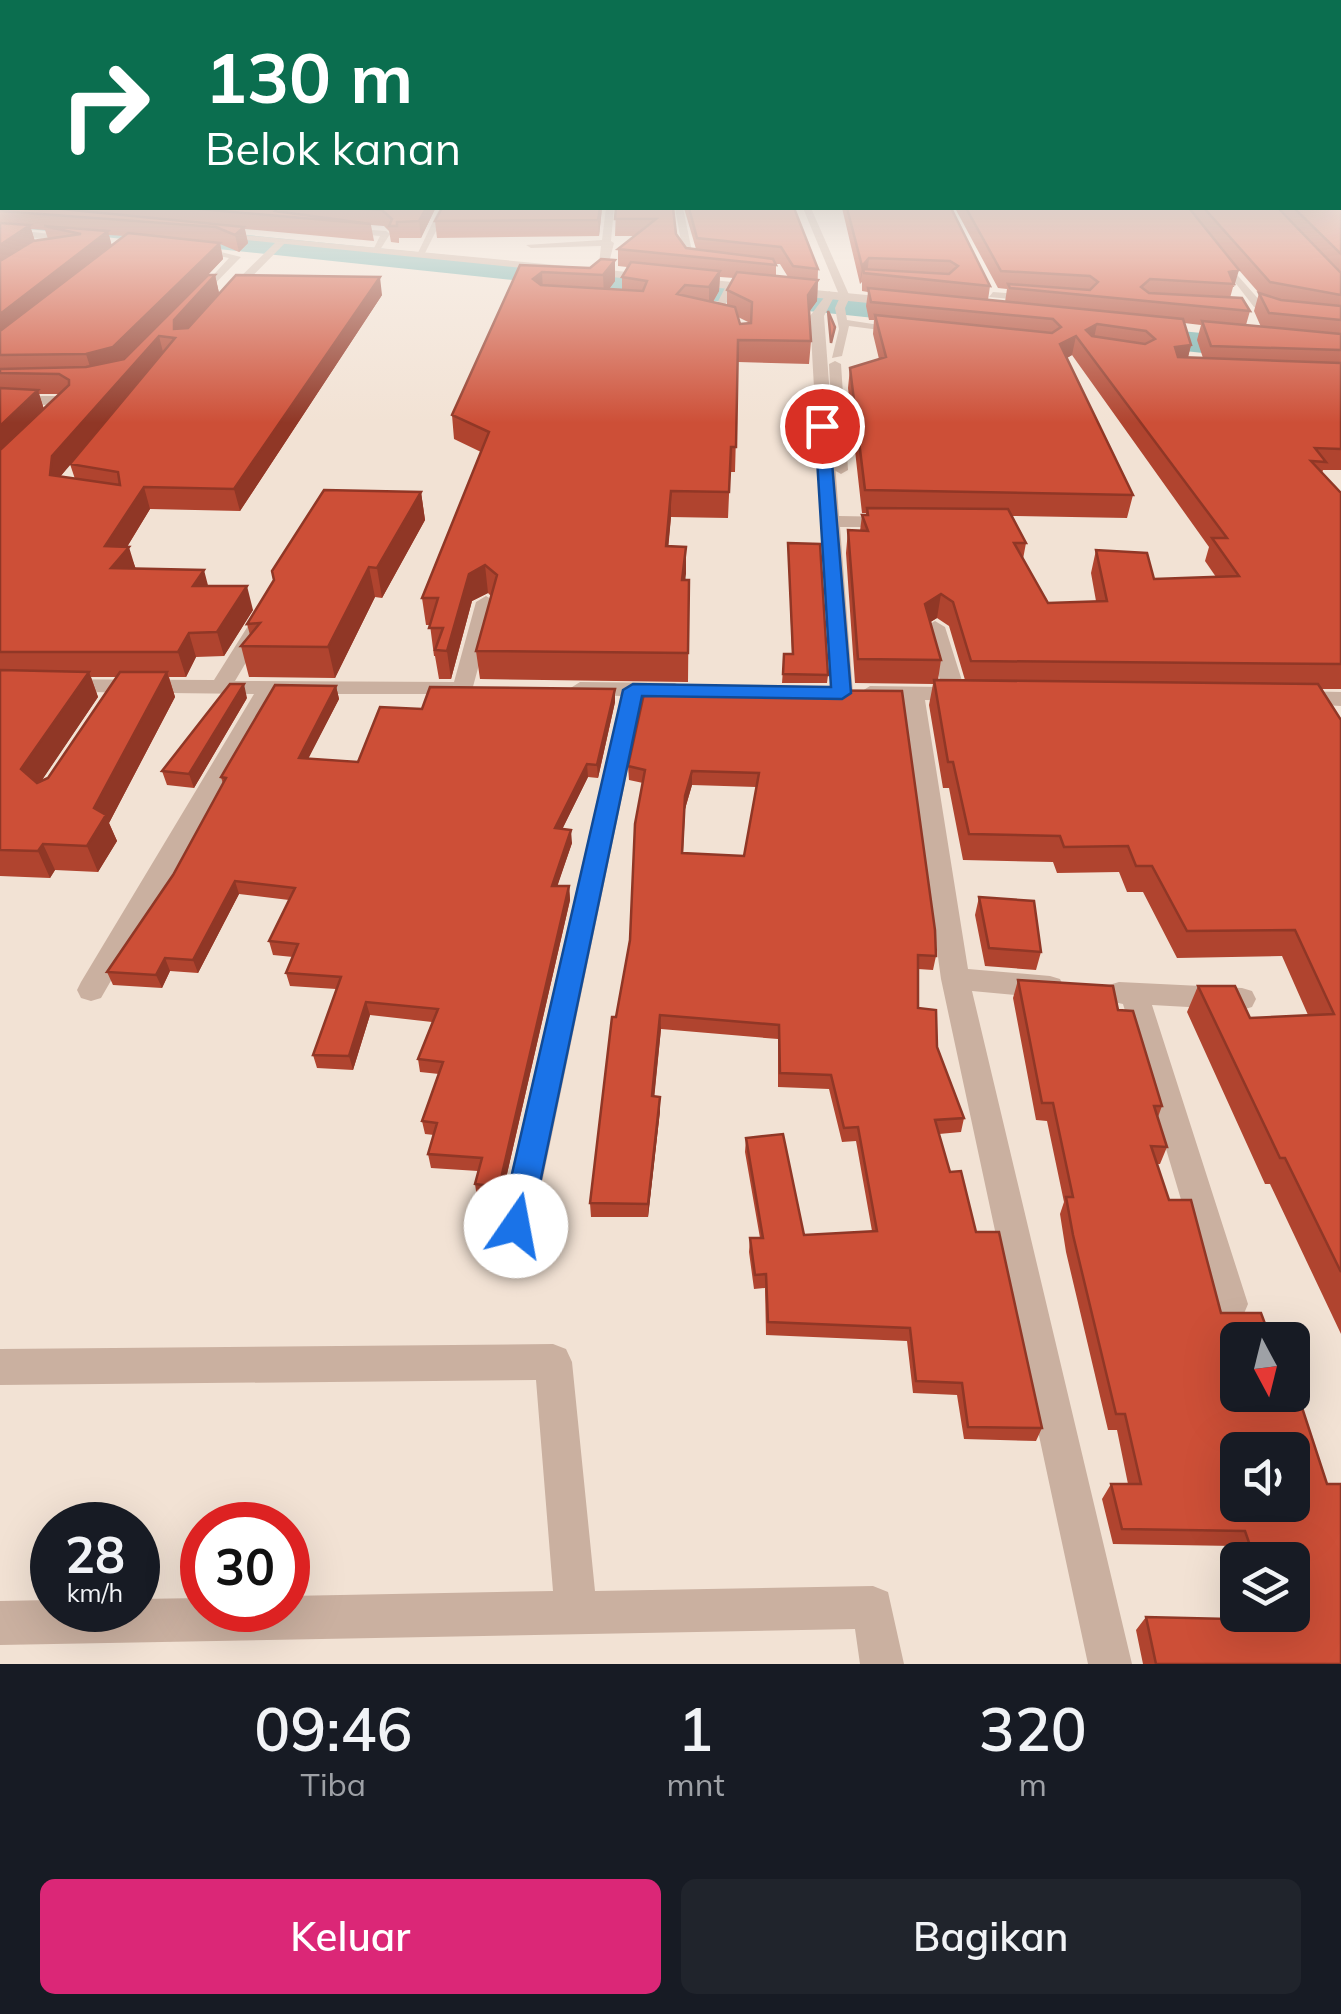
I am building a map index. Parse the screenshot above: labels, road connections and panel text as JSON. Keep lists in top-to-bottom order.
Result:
{
  "north": "bottom",
  "page": {
    "turn": ["130 m", "Belok kanan"],
    "speed": "28 km/h",
    "limit": "30",
    "eta": [
      "09:46",
      "Tiba",
      "1",
      "mnt",
      "320",
      "m"
    ],
    "buttons": ["Keluar", "Bagikan"]
  }
}
